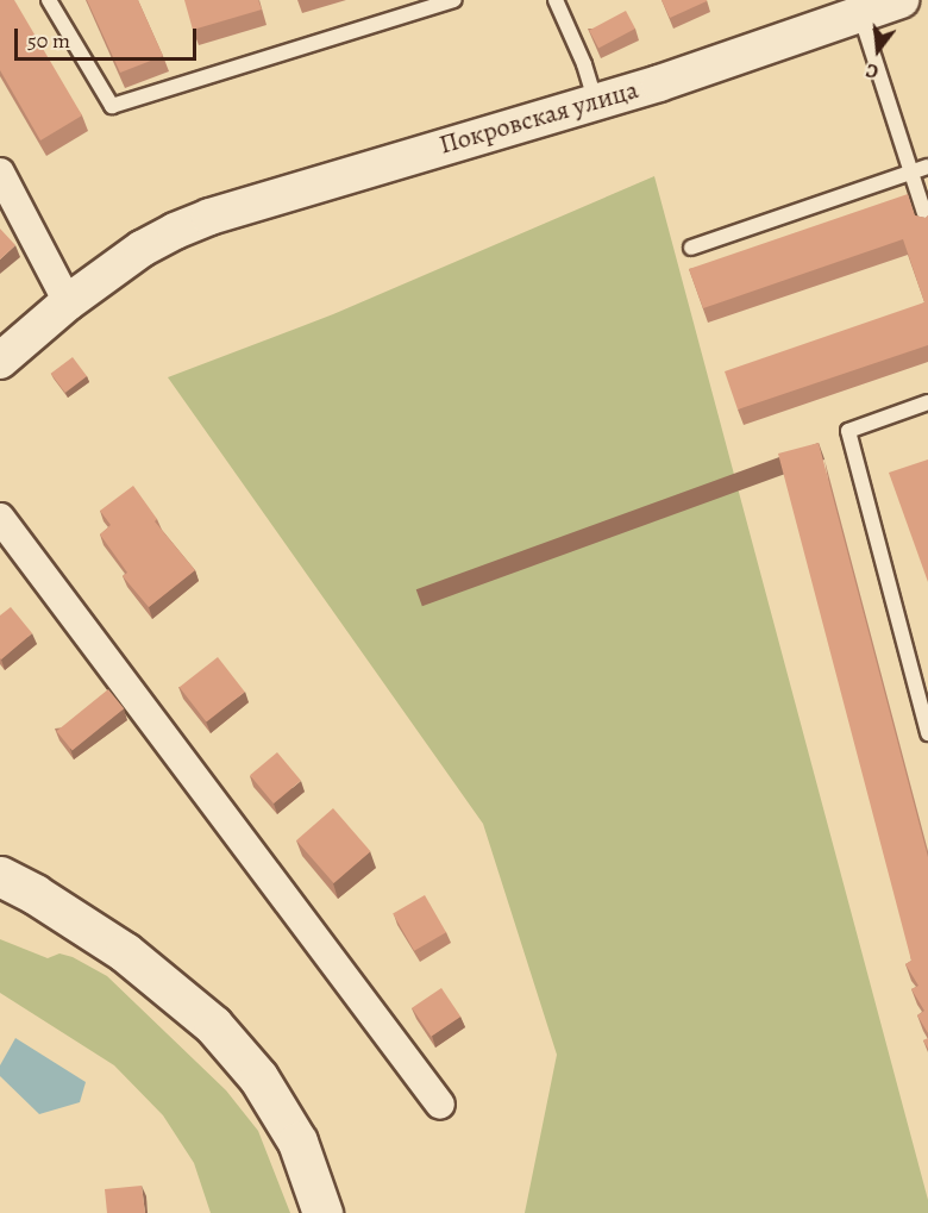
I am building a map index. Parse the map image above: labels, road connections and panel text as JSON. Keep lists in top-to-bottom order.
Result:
{
  "streets": {
    "street": ["Покровская улица"]
  },
  "scale_bar": "50 m",
  "north": "bottom"
}
